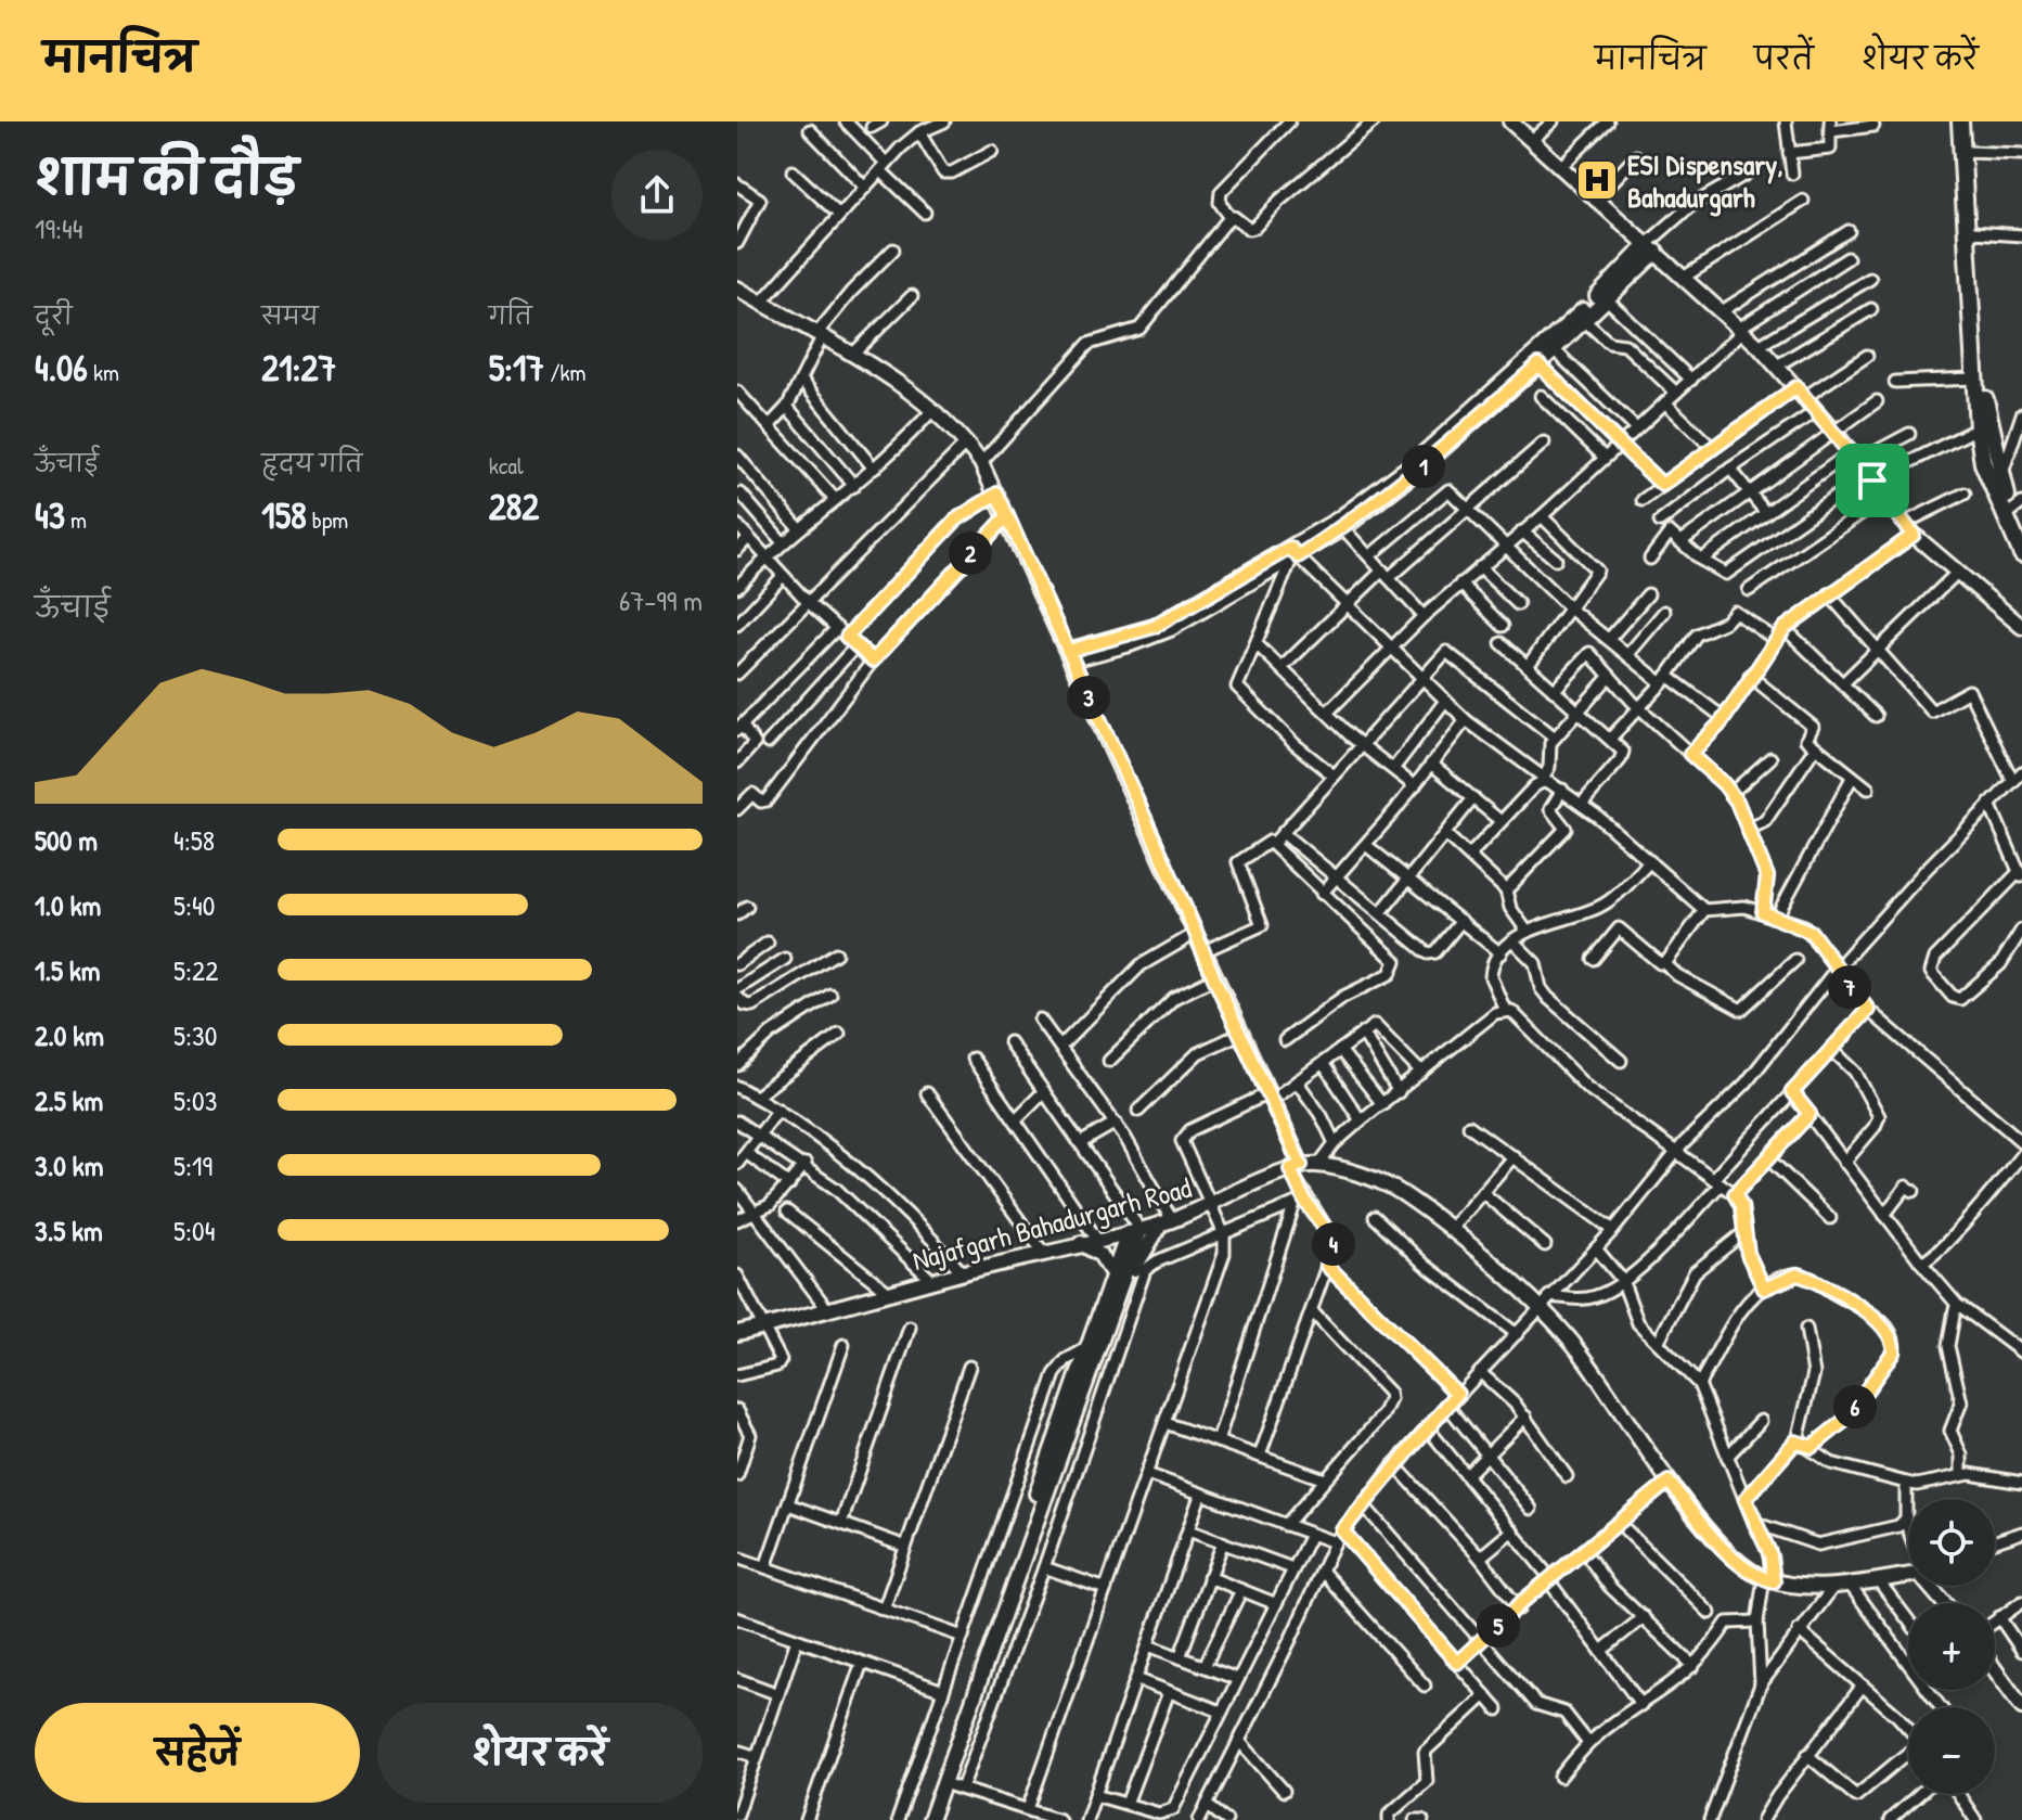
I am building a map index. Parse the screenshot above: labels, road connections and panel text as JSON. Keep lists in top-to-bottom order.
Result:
{
  "streets": {
    "street": ["Najafgarh Bahadurgarh Road"]
  },
  "places": {
    "hospital": ["ESI Dispensary, Bahadurgarh"]
  },
  "page": {
    "header": "मानचित्र",
    "nav": ["मानचित्र", "परतें", "शेयर करें"],
    "heading": ["शाम की दौड़", "19:44"],
    "stats": [
      ["दूरी", "4.06 km"],
      ["समय", "21:27"],
      ["गति", "5:17 /km"],
      ["ऊँचाई", "43 m"],
      ["हृदय गति", "158 bpm"],
      ["kcal", "282"]
    ],
    "pins": [
      "1",
      "2",
      "3",
      "7",
      "4",
      "6",
      "5"
    ],
    "chart": ["ऊँचाई", "67–99 m"],
    "list": [
      {
        "name": "500 m",
        "note": "4:58"
      },
      {
        "name": "1.0 km",
        "note": "5:40"
      },
      {
        "name": "1.5 km",
        "note": "5:22"
      },
      {
        "name": "2.0 km",
        "note": "5:30"
      },
      {
        "name": "2.5 km",
        "note": "5:03"
      },
      {
        "name": "3.0 km",
        "note": "5:19"
      },
      {
        "name": "3.5 km",
        "note": "5:04"
      }
    ],
    "map_buttons": ["+", "−"],
    "buttons": ["सहेजें", "शेयर करें"]
  }
}
